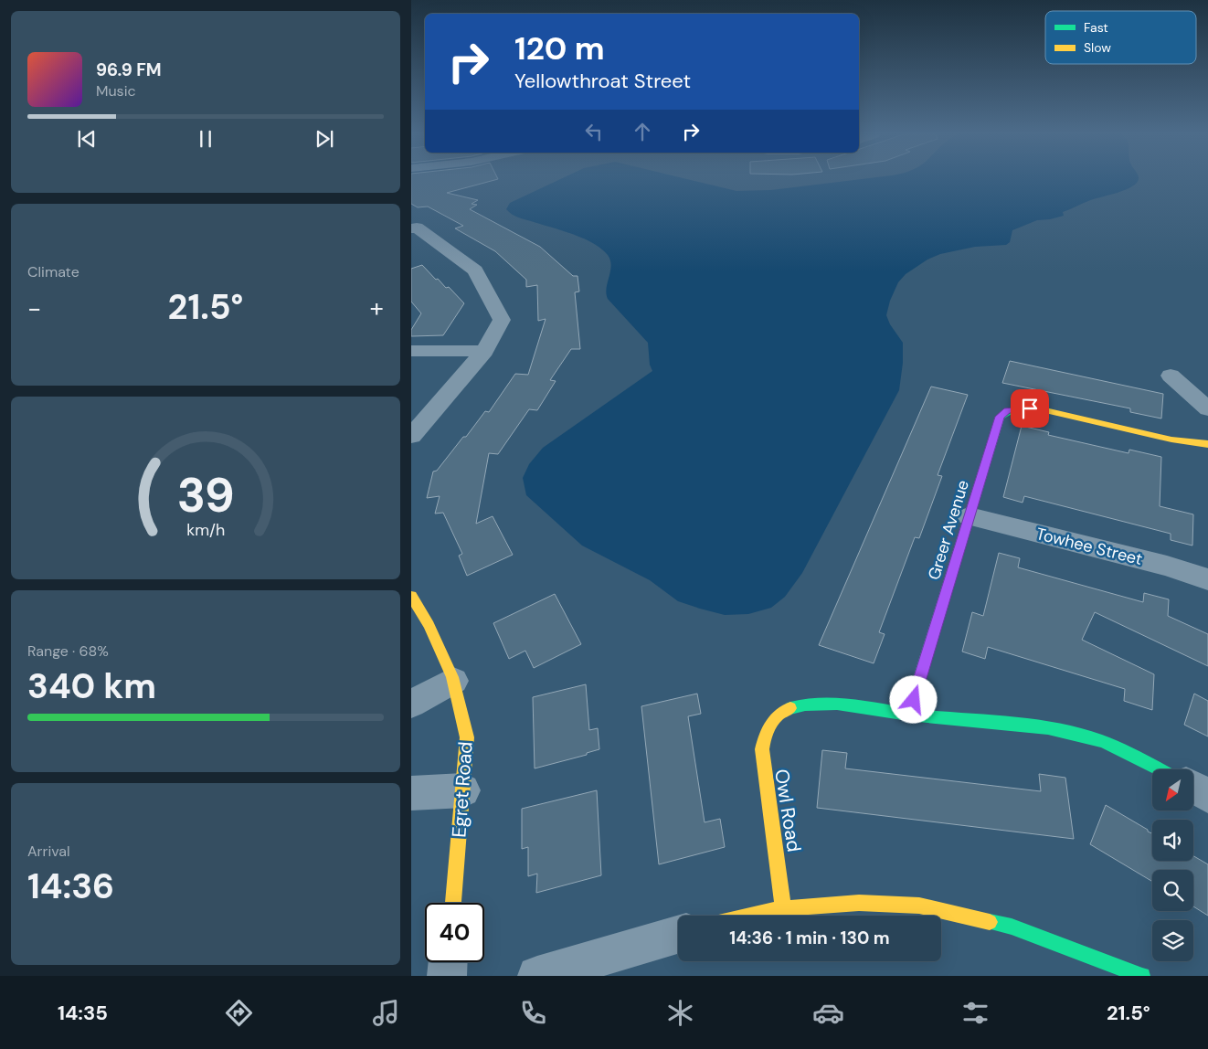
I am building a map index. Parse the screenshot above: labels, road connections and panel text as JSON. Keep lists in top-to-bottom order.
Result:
{
  "streets": {
    "street": [
      "Greer Avenue",
      "Towhee Street",
      "Egret Road",
      "Owl Road"
    ]
  },
  "crossings": [
    ["Greer Avenue", "Towhee Street"],
    ["Greer Avenue", "Owl Road"]
  ],
  "legend": ["Fast", "Slow"],
  "north": "bottom left",
  "page": {
    "turn": ["120 m", "Yellowthroat Street"],
    "song": ["96.9 FM", "Music"],
    "tile": [
      "Climate",
      ["Range · 68%", "340 km"],
      ["Arrival", "14:36"]
    ],
    "heat": ["−", "21.5°", "+"],
    "limit": "40",
    "trip": "14:36 · 1 min · 130 m",
    "tabs": ["14:35", "21.5°"],
    "gauge": ["39", "km/h"]
  }
}
